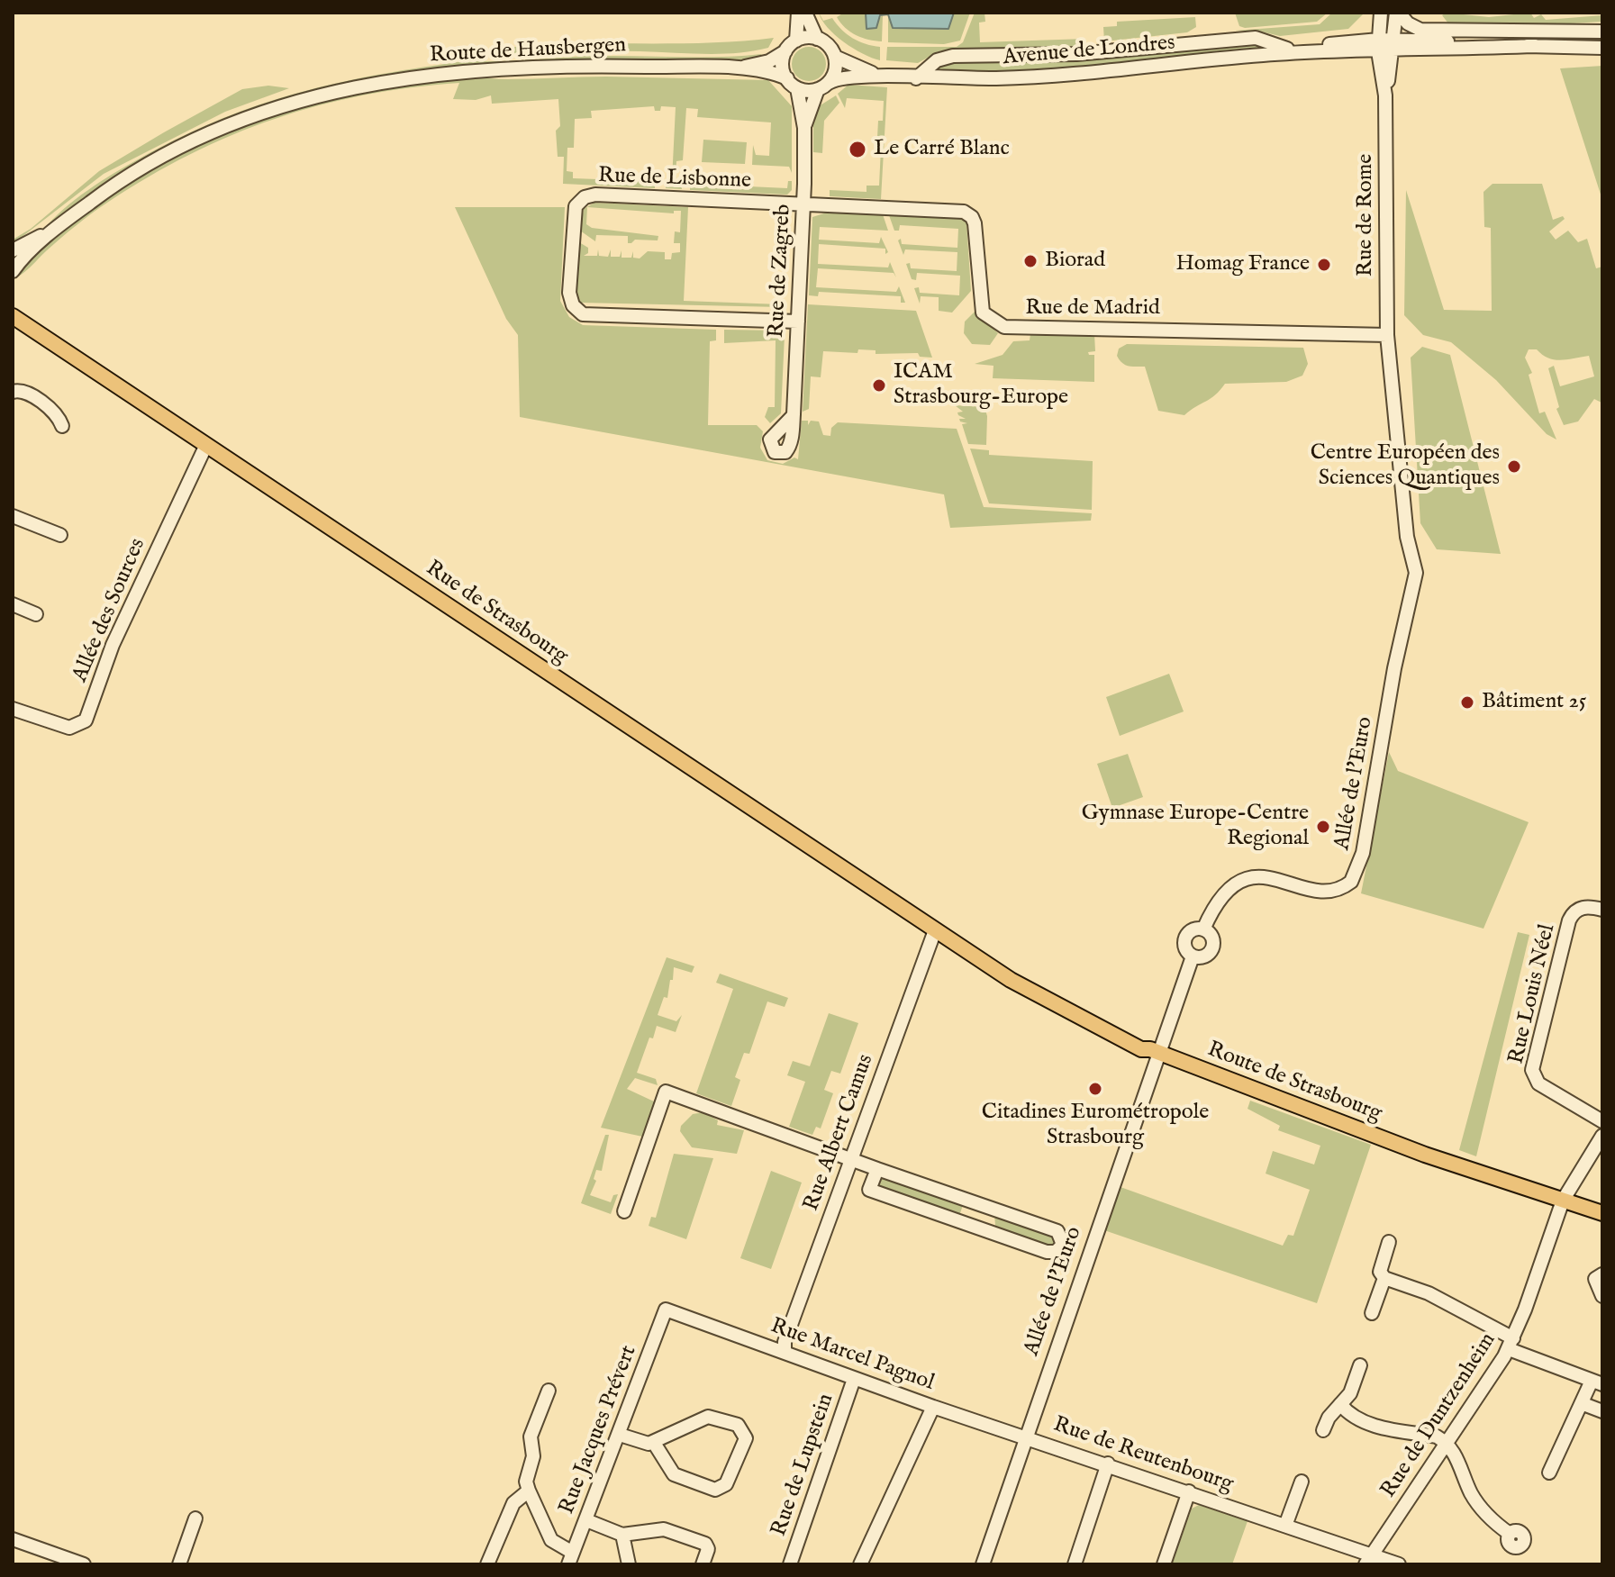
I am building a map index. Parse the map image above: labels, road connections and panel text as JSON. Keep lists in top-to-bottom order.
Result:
{
  "streets": {
    "main road": ["Rue de Strasbourg", "Route de Strasbourg"],
    "street": [
      "Route de Hausbergen",
      "Avenue de Londres",
      "Rue de Lisbonne",
      "Rue de Rome",
      "Rue de Zagreb",
      "Rue de Madrid",
      "Allée des Sources",
      "Allée de l'Euro",
      "Rue Louis Néel",
      "Rue Albert Camus",
      "Rue Marcel Pagnol",
      "Rue de Duntzenheim",
      "Rue Jacques Prévert",
      "Rue de Reutenbourg",
      "Rue de Lupstein"
    ]
  },
  "crossings": [
    ["Route de Hausbergen", "Avenue de Londres"],
    ["Route de Hausbergen", "Rue de Zagreb"],
    ["Avenue de Londres", "Rue de Rome"],
    ["Avenue de Londres", "Rue de Zagreb"],
    ["Rue de Lisbonne", "Rue de Zagreb"],
    ["Rue de Lisbonne", "Rue de Madrid"],
    ["Rue de Rome", "Rue de Madrid"],
    ["Rue de Rome", "Allée de l'Euro"],
    ["Rue de Zagreb", "Rue de Madrid"],
    ["Allée des Sources", "Rue de Strasbourg"],
    ["Rue de Strasbourg", "Route de Strasbourg"],
    ["Rue de Strasbourg", "Rue Albert Camus"],
    ["Allée de l'Euro", "Route de Strasbourg"],
    ["Allée de l'Euro", "Rue Marcel Pagnol"],
    ["Allée de l'Euro", "Rue de Reutenbourg"],
    ["Route de Strasbourg", "Rue Albert Camus"],
    ["Route de Strasbourg", "Rue de Duntzenheim"],
    ["Rue Albert Camus", "Rue Marcel Pagnol"],
    ["Rue Marcel Pagnol", "Rue Jacques Prévert"],
    ["Rue Marcel Pagnol", "Rue de Reutenbourg"],
    ["Rue Marcel Pagnol", "Rue de Lupstein"],
    ["Rue de Duntzenheim", "Rue de Reutenbourg"]
  ],
  "places": [
    "Le Carré Blanc",
    "Biorad",
    "Homag France",
    "ICAM Strasbourg-Europe",
    "Centre Européen des Sciences Quantiques",
    "Bâtiment 25",
    "Gymnase Europe-Centre Regional",
    "Citadines Eurométropole Strasbourg"
  ]
}
